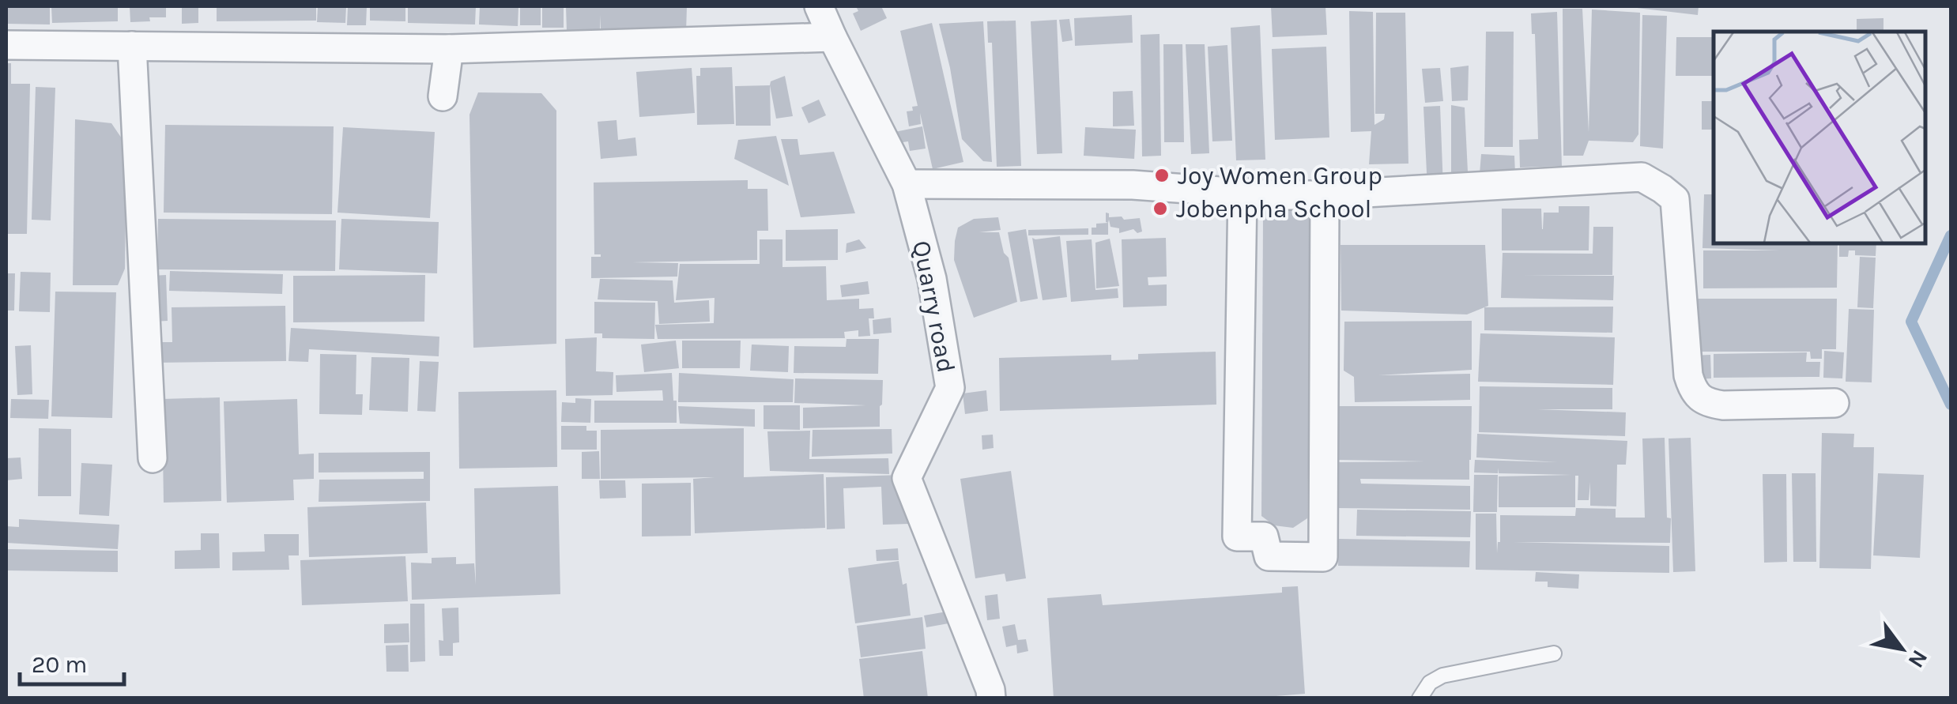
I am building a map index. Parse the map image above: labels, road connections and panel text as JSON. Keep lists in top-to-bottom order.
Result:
{
  "streets": {
    "street": ["Quarry road"]
  },
  "places": ["Joy Women Group", "Jobenpha School"],
  "scale_bar": "20 m",
  "north": "bottom right"
}
